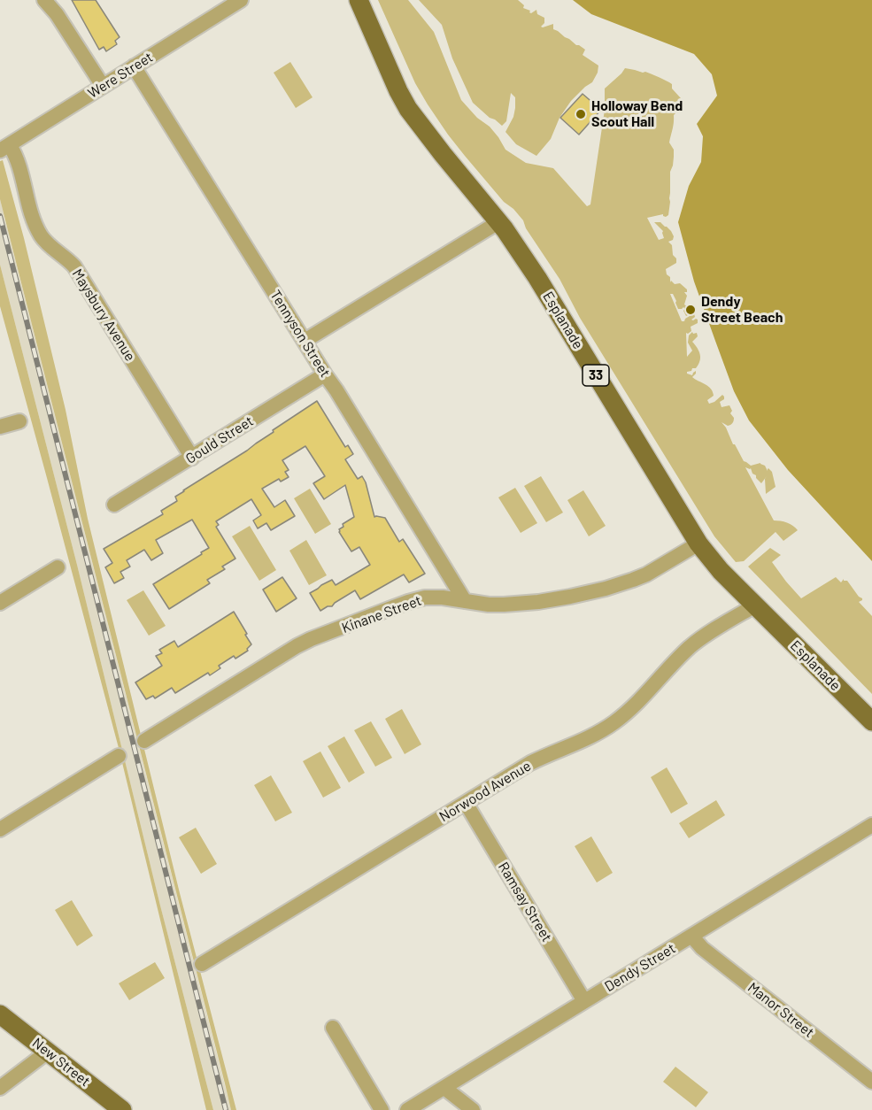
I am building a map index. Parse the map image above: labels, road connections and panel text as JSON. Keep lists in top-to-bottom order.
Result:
{
  "streets": {
    "main road": ["Esplanade", "33", "New Street"],
    "street": [
      "Were Street",
      "Maysbury Avenue",
      "Tennyson Street",
      "Gould Street",
      "Kinane Street",
      "Norwood Avenue",
      "Ramsay Street",
      "Dendy Street",
      "Manor Street"
    ]
  },
  "crossings": [
    ["Were Street", "Maysbury Avenue"],
    ["Were Street", "Tennyson Street"],
    ["Maysbury Avenue", "Gould Street"],
    ["Esplanade", "Kinane Street"],
    ["Esplanade", "Norwood Avenue"],
    ["Tennyson Street", "Gould Street"],
    ["Tennyson Street", "Kinane Street"],
    ["Norwood Avenue", "Ramsay Street"],
    ["Ramsay Street", "Dendy Street"],
    ["Dendy Street", "Manor Street"]
  ],
  "places": ["Holloway Bend Scout Hall", "Dendy Street Beach"]
}
